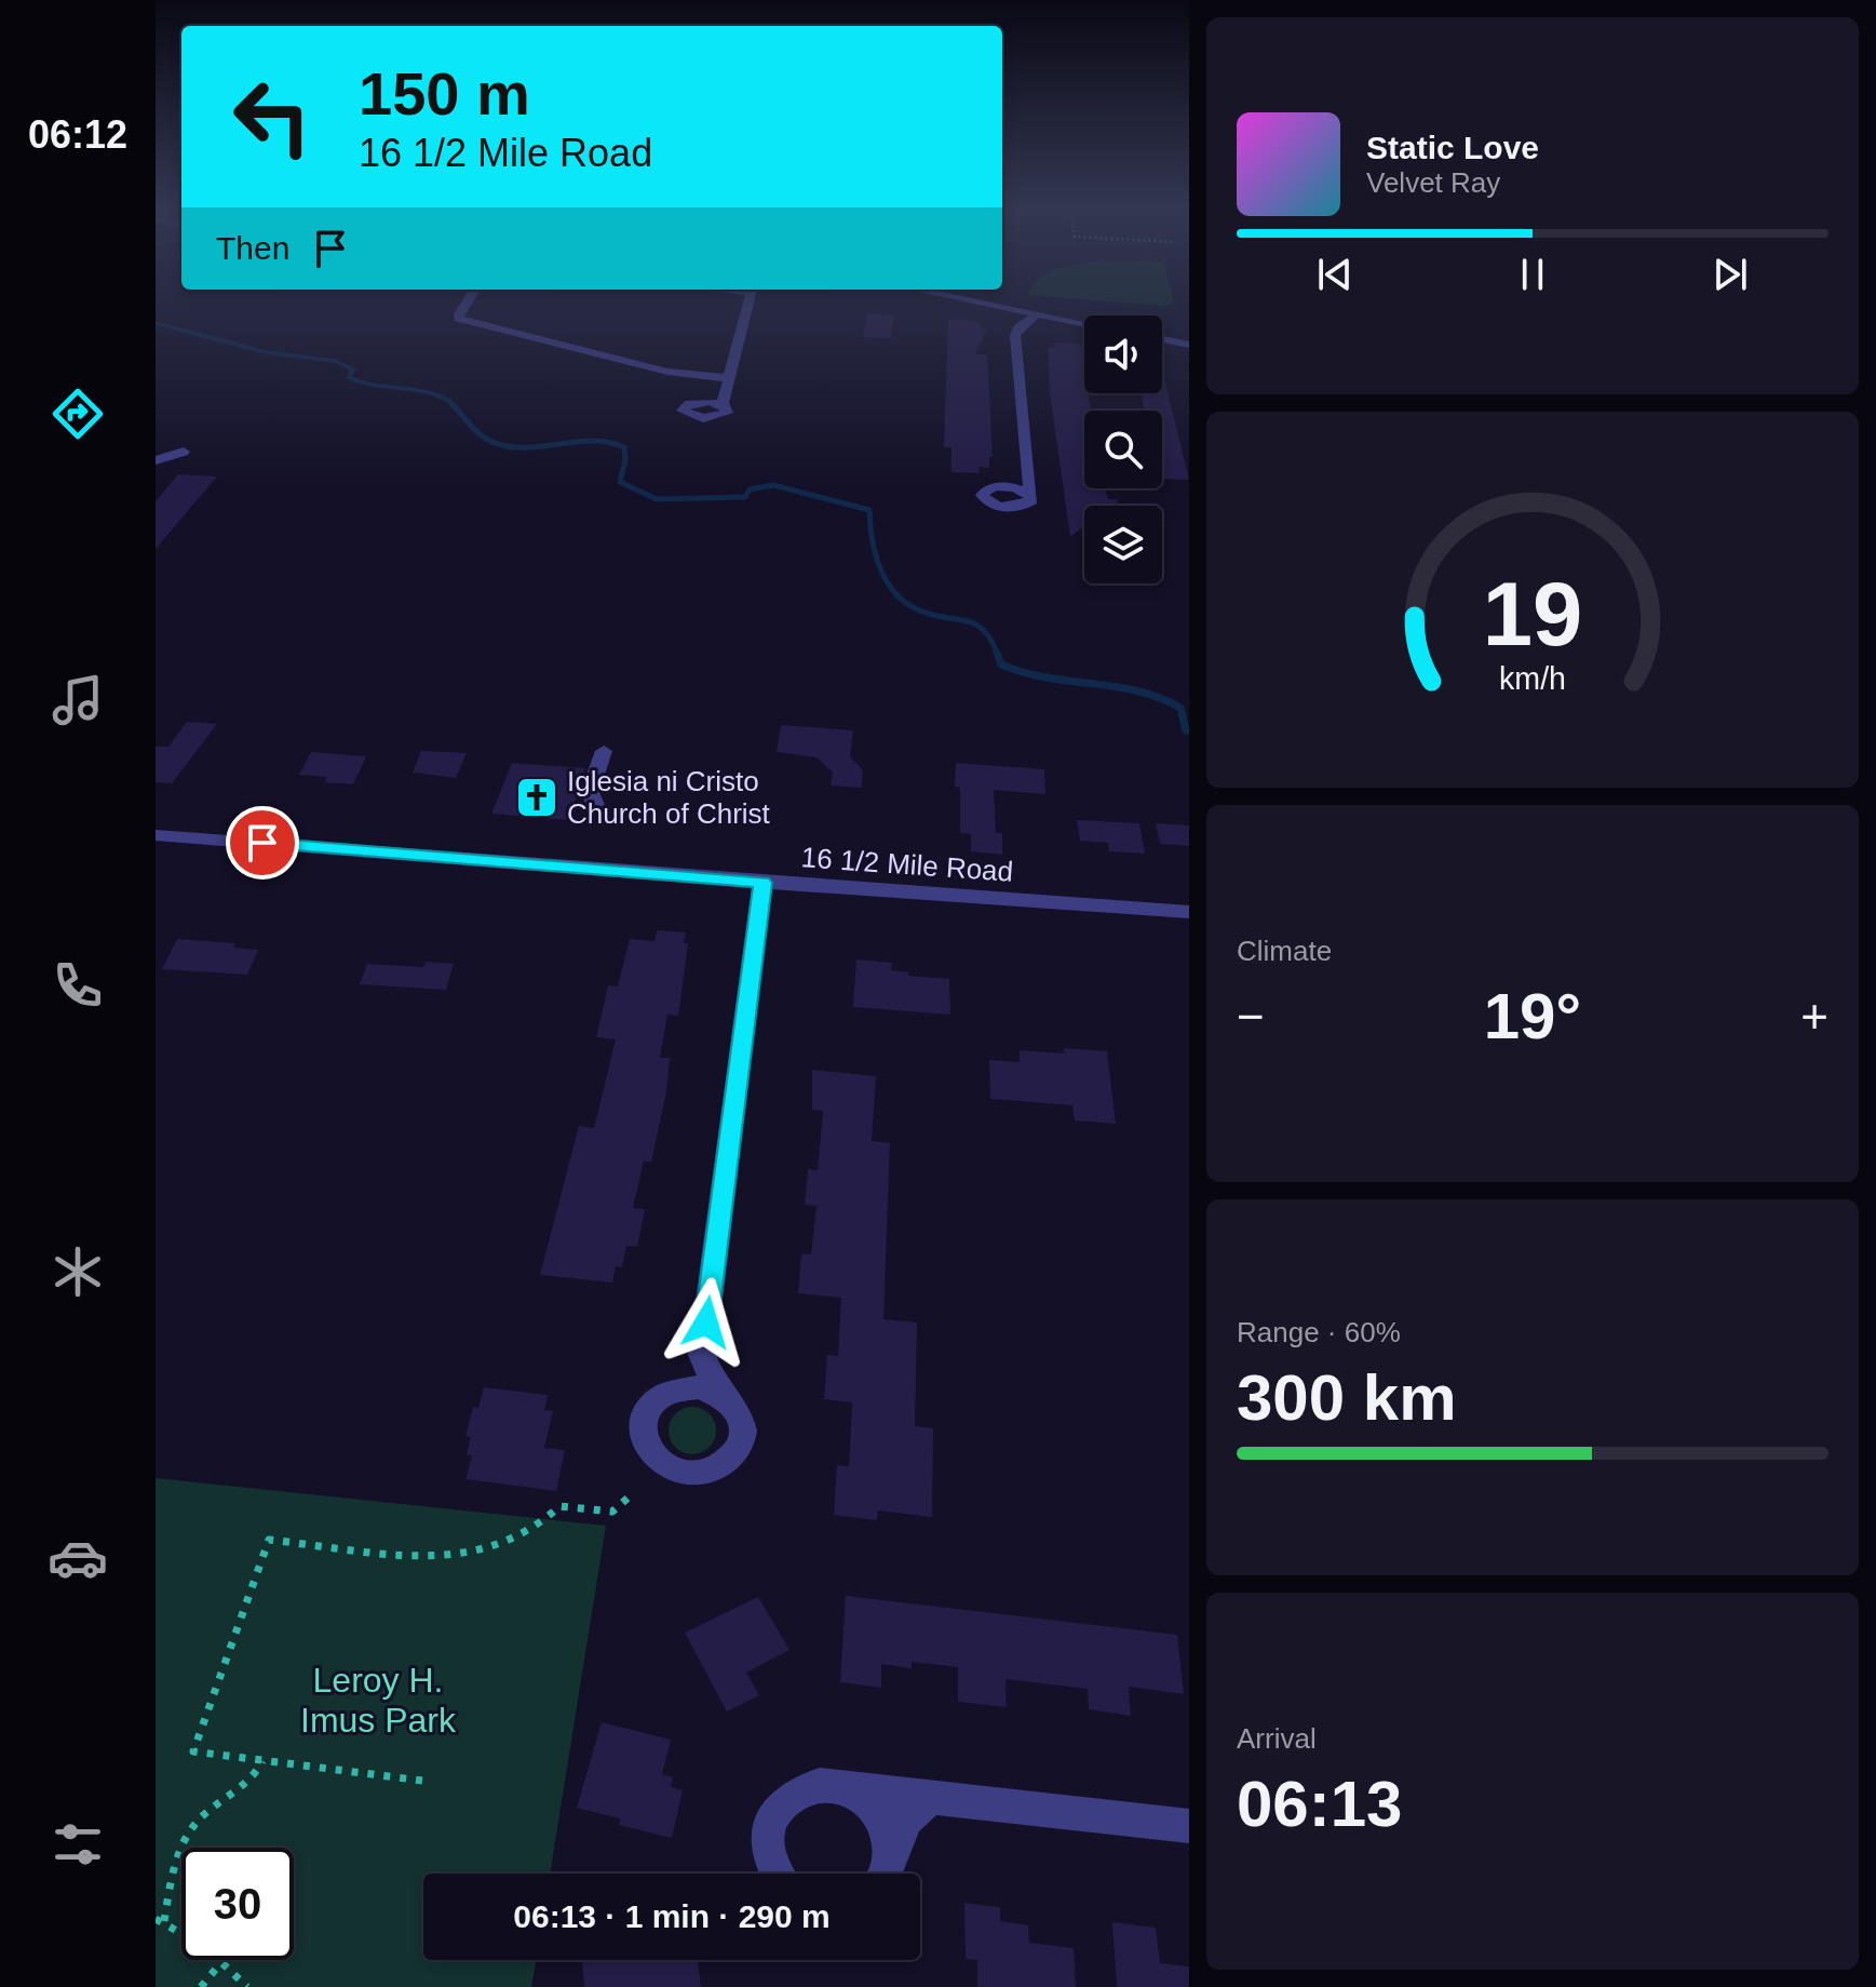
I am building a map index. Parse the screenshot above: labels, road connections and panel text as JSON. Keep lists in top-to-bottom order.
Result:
{
  "streets": {
    "street": ["16 1/2 Mile Road"]
  },
  "parks": ["Leroy H. Imus Park"],
  "places": {
    "church": ["Iglesia ni Cristo Church of Christ"]
  },
  "page": {
    "tabs": "06:12",
    "turn": ["150 m", "16 1/2 Mile Road"],
    "song": ["Static Love", "Velvet Ray"],
    "then": "Then",
    "tile": [
      "Climate",
      ["Range · 60%", "300 km"],
      ["Arrival", "06:13"]
    ],
    "heat": ["−", "19°", "+"],
    "limit": "30",
    "trip": "06:13 · 1 min · 290 m",
    "gauge": ["19", "km/h"]
  }
}
